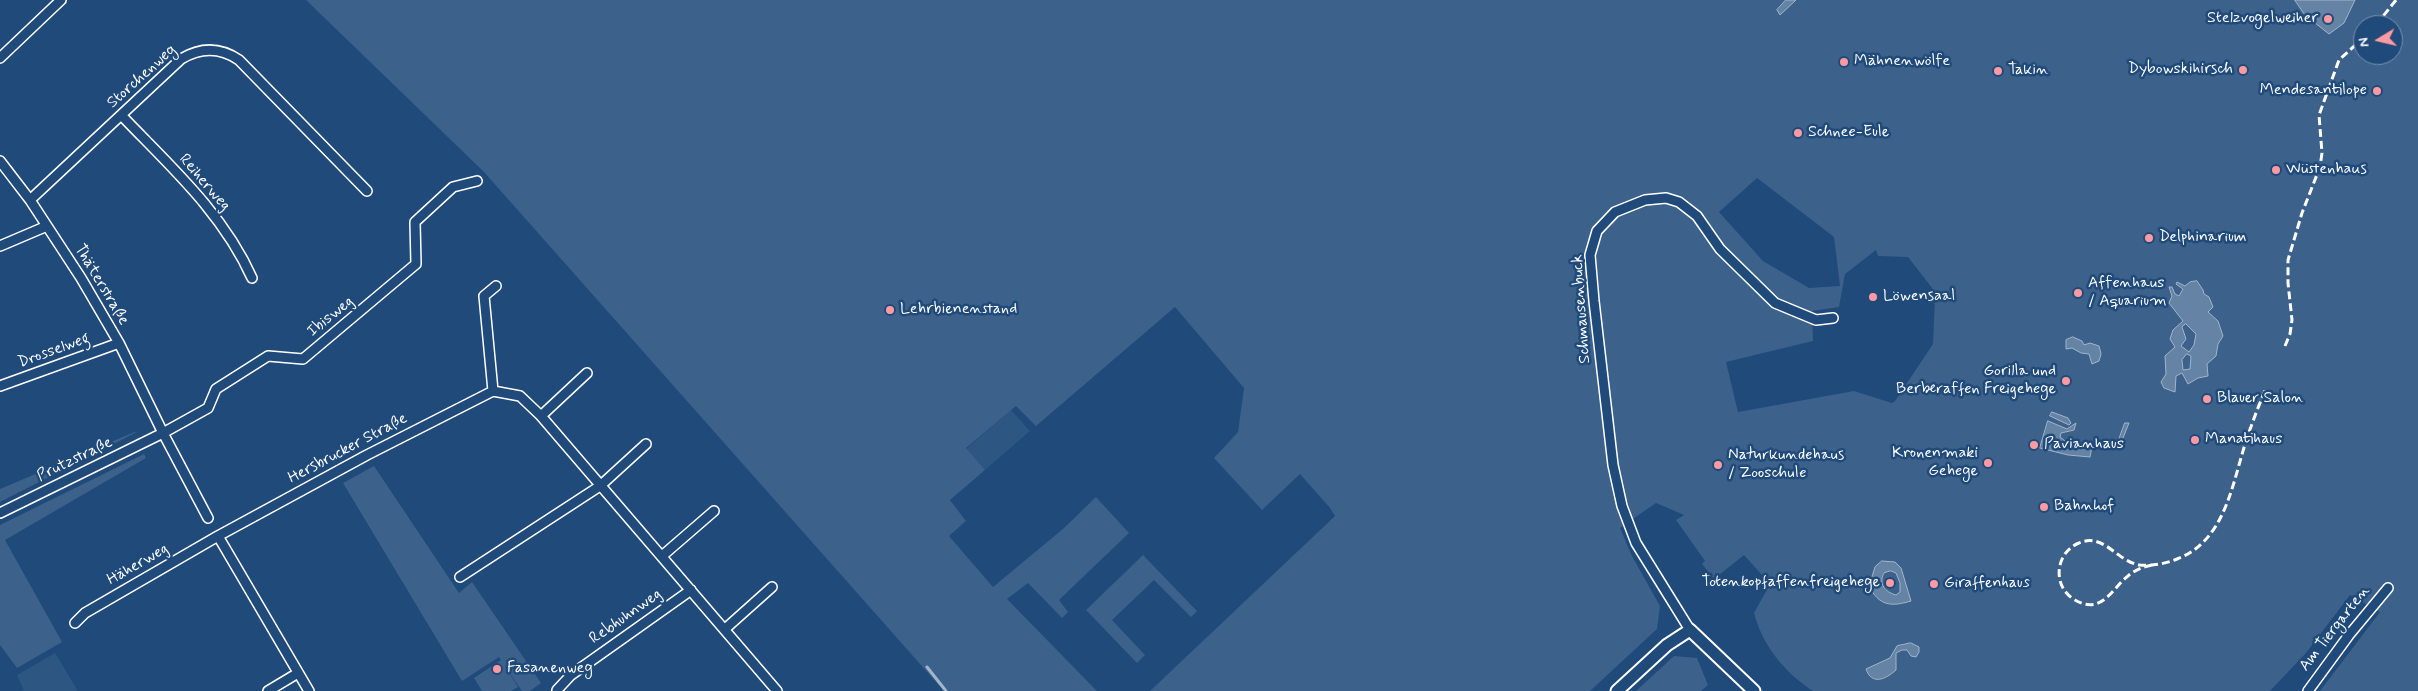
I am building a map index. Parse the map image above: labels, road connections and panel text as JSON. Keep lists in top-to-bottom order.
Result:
{
  "streets": {
    "street": [
      "Storchenweg",
      "Reiherweg",
      "Thäterstraße",
      "Schmausenbuck",
      "Ibisweg",
      "Drosselweg",
      "Hersbrucker Straße",
      "Prutzstraße",
      "Häherweg",
      "Rebhuhnweg",
      "Am Tiergarten"
    ]
  },
  "crossings": [
    ["Storchenweg", "Reiherweg"],
    ["Storchenweg", "Thäterstraße"],
    ["Thäterstraße", "Ibisweg"],
    ["Thäterstraße", "Drosselweg"],
    ["Thäterstraße", "Prutzstraße"],
    ["Ibisweg", "Prutzstraße"],
    ["Hersbrucker Straße", "Häherweg"]
  ],
  "places": [
    "Stelzvogelweiher",
    "Mähnenwölfe",
    "Dybowskihirsch",
    "Takin",
    "Mendesantilope",
    "Schnee-Eule",
    "Wüstenhaus",
    "Delphinarium",
    "Affenhaus / Aquarium",
    "Löwensaal",
    "Lehrbienenstand",
    "Gorilla und Berberaffen Freigehege",
    "Blauer Salon",
    "Manatihaus",
    "Pavianhaus",
    "Kronenmaki Gehege",
    "Naturkundehaus / Zooschule",
    "Bahnhof",
    "Totenkopfaffenfreigehege",
    "Giraffenhaus",
    "Fasanenweg"
  ],
  "north": "left"
}
